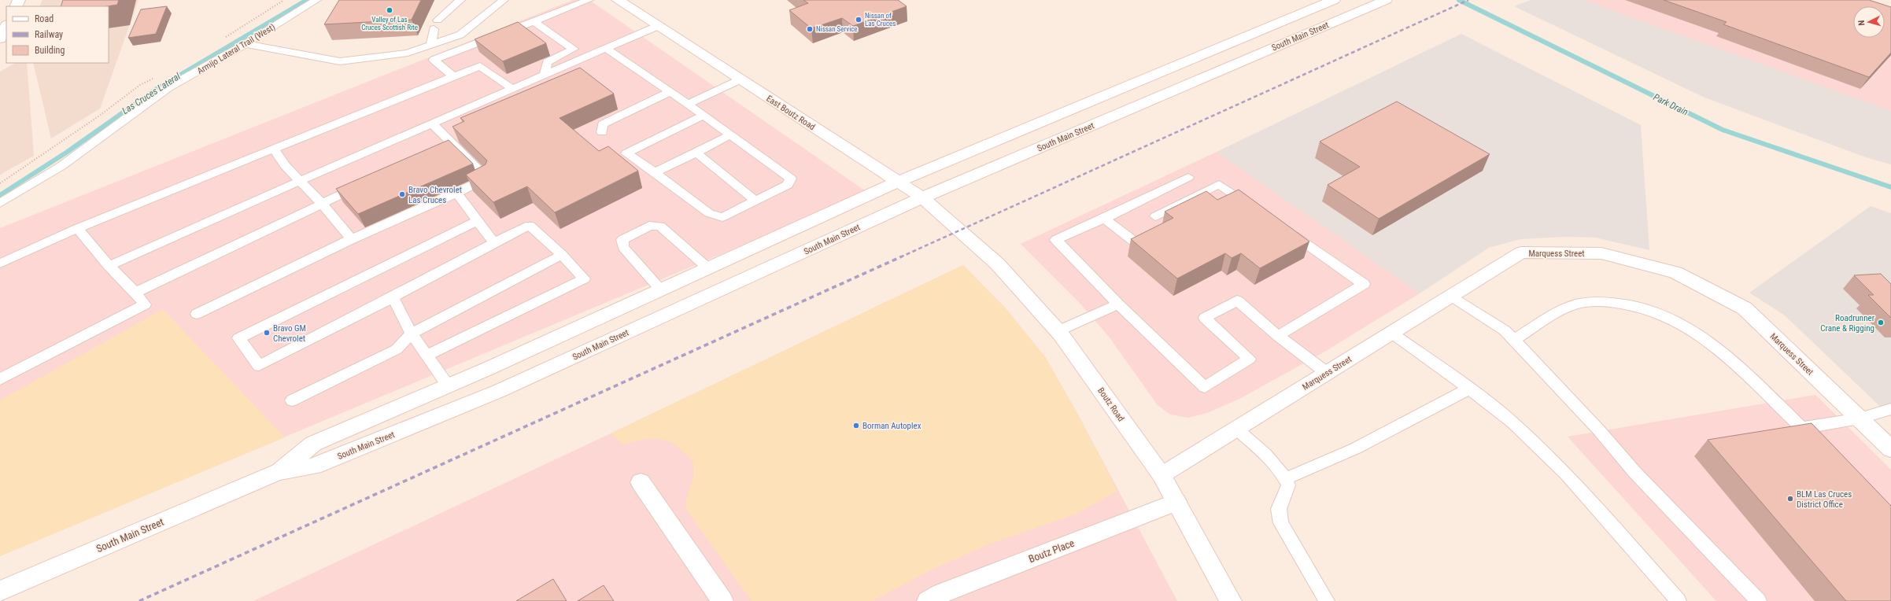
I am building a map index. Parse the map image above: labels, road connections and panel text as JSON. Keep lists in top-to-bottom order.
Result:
{
  "streets": {
    "main road": [
      "South Main Street",
      "East Boutz Road",
      "Marquess Street",
      "Boutz Road",
      "Boutz Place"
    ],
    "lane": ["Armijo Lateral Trail (West)"]
  },
  "crossings": [
    ["South Main Street", "East Boutz Road"],
    ["East Boutz Road", "Boutz Road"],
    ["Marquess Street", "Boutz Road"],
    ["Boutz Road", "Boutz Place"]
  ],
  "water": ["Las Cruces Lateral", "Park Drain"],
  "places": [
    "Valley of Las Cruces Scottish Rite",
    "Nissan of Las Cruces",
    "Nissan Service",
    "Bravo Chevrolet Las Cruces",
    "Roadrunner Crane & Rigging",
    "Bravo GM Chevrolet",
    "Borman Autoplex",
    "BLM Las Cruces District Office"
  ],
  "legend": ["Road", "Railway", "Building"],
  "north": "left"
}
